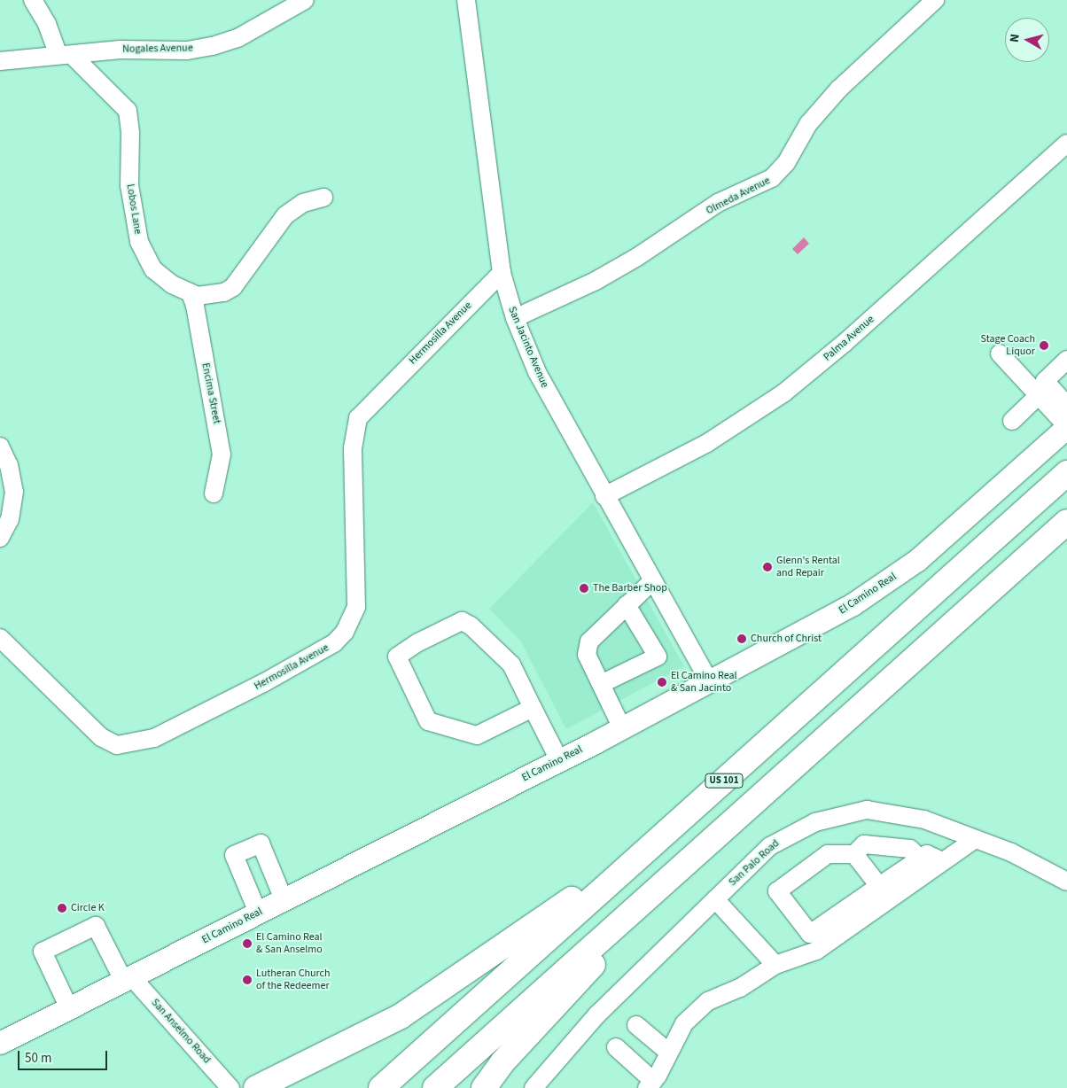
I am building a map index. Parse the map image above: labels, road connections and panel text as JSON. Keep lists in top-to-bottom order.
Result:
{
  "streets": {
    "highway": ["US 101"],
    "main road": ["El Camino Real"],
    "street": [
      "Nogales Avenue",
      "Olmeda Avenue",
      "Lobos Lane",
      "Hermosilla Avenue",
      "Palma Avenue",
      "San Jacinto Avenue",
      "Encima Street",
      "San Palo Road",
      "San Anselmo Road"
    ]
  },
  "crossings": [
    ["Nogales Avenue", "Lobos Lane"],
    ["Olmeda Avenue", "San Jacinto Avenue"],
    ["Lobos Lane", "Encima Street"],
    ["Hermosilla Avenue", "San Jacinto Avenue"],
    ["Palma Avenue", "San Jacinto Avenue"],
    ["San Jacinto Avenue", "El Camino Real"],
    ["El Camino Real", "San Anselmo Road"]
  ],
  "places": [
    "Stage Coach Liquor",
    "Glenn's Rental and Repair",
    "The Barber Shop",
    "Church of Christ",
    "El Camino Real & San Jacinto",
    "Circle K",
    "El Camino Real & San Anselmo",
    "Lutheran Church of the Redeemer"
  ],
  "scale_bar": "50 m",
  "north": "left"
}
